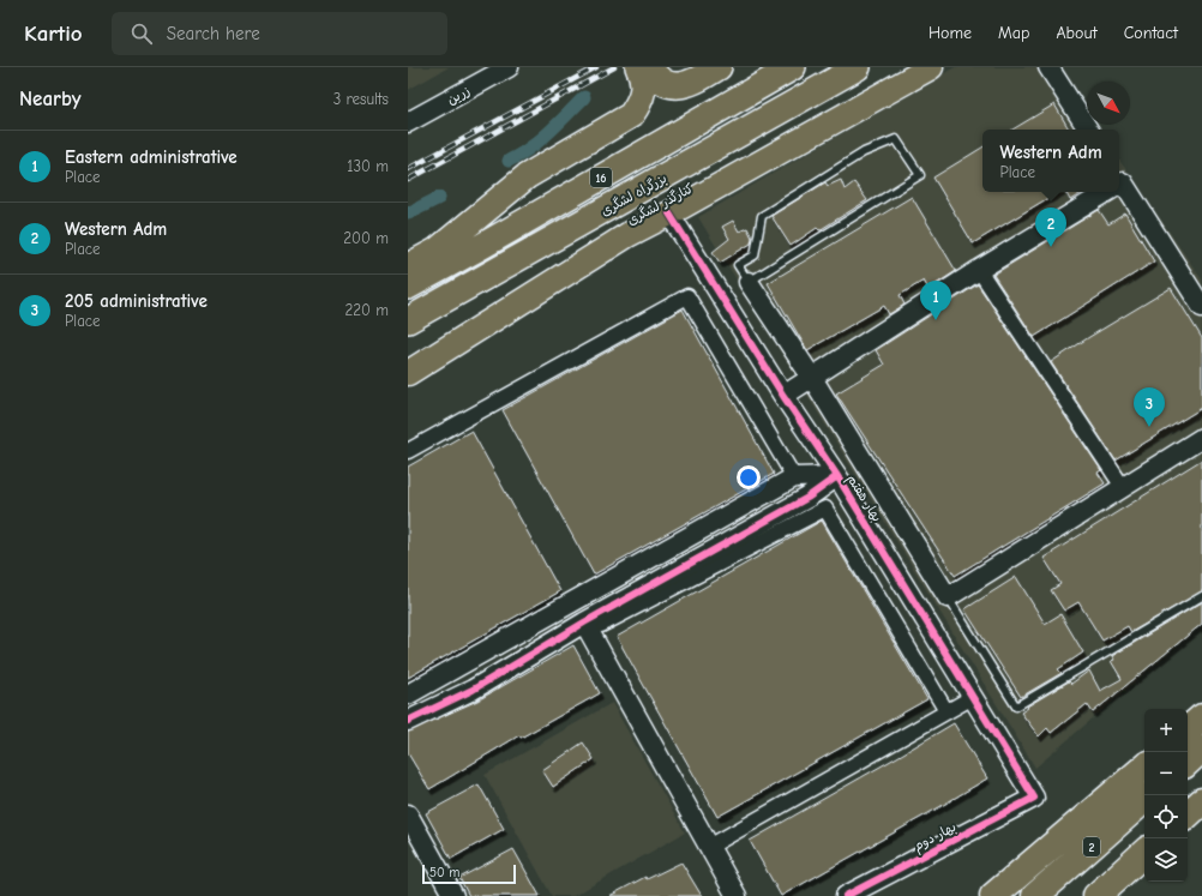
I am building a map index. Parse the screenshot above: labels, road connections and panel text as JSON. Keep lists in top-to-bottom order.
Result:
{
  "streets": {
    "highway": ["16", "بزرگراه لشگری", "2"],
    "main road": ["کنارگذر لشگری"],
    "street": ["زرین", "بهار هفتم", "بهار دوم"]
  },
  "crossings": [
    ["کنارگذر لشگری", "بهار هفتم"],
    ["بهار هفتم", "بهار دوم"]
  ],
  "scale_bar": "50 m",
  "north": "bottom right",
  "page": {
    "header": "Kartio",
    "search": "Search here",
    "nav": [
      "Home",
      "Map",
      "About",
      "Contact"
    ],
    "heading": ["Nearby", "3 results"],
    "list": [
      {
        "mark": "1",
        "name": "Eastern administrative",
        "note": "Place",
        "value": "130 m"
      },
      {
        "mark": "2",
        "name": "Western Adm",
        "note": "Place",
        "value": "200 m"
      },
      {
        "mark": "3",
        "name": "205 administrative",
        "note": "Place",
        "value": "220 m"
      }
    ],
    "popup": ["Western Adm", "Place"],
    "pins": ["2", "1", "3"],
    "map_buttons": ["+", "−"],
    "scale": "50 m"
  }
}
